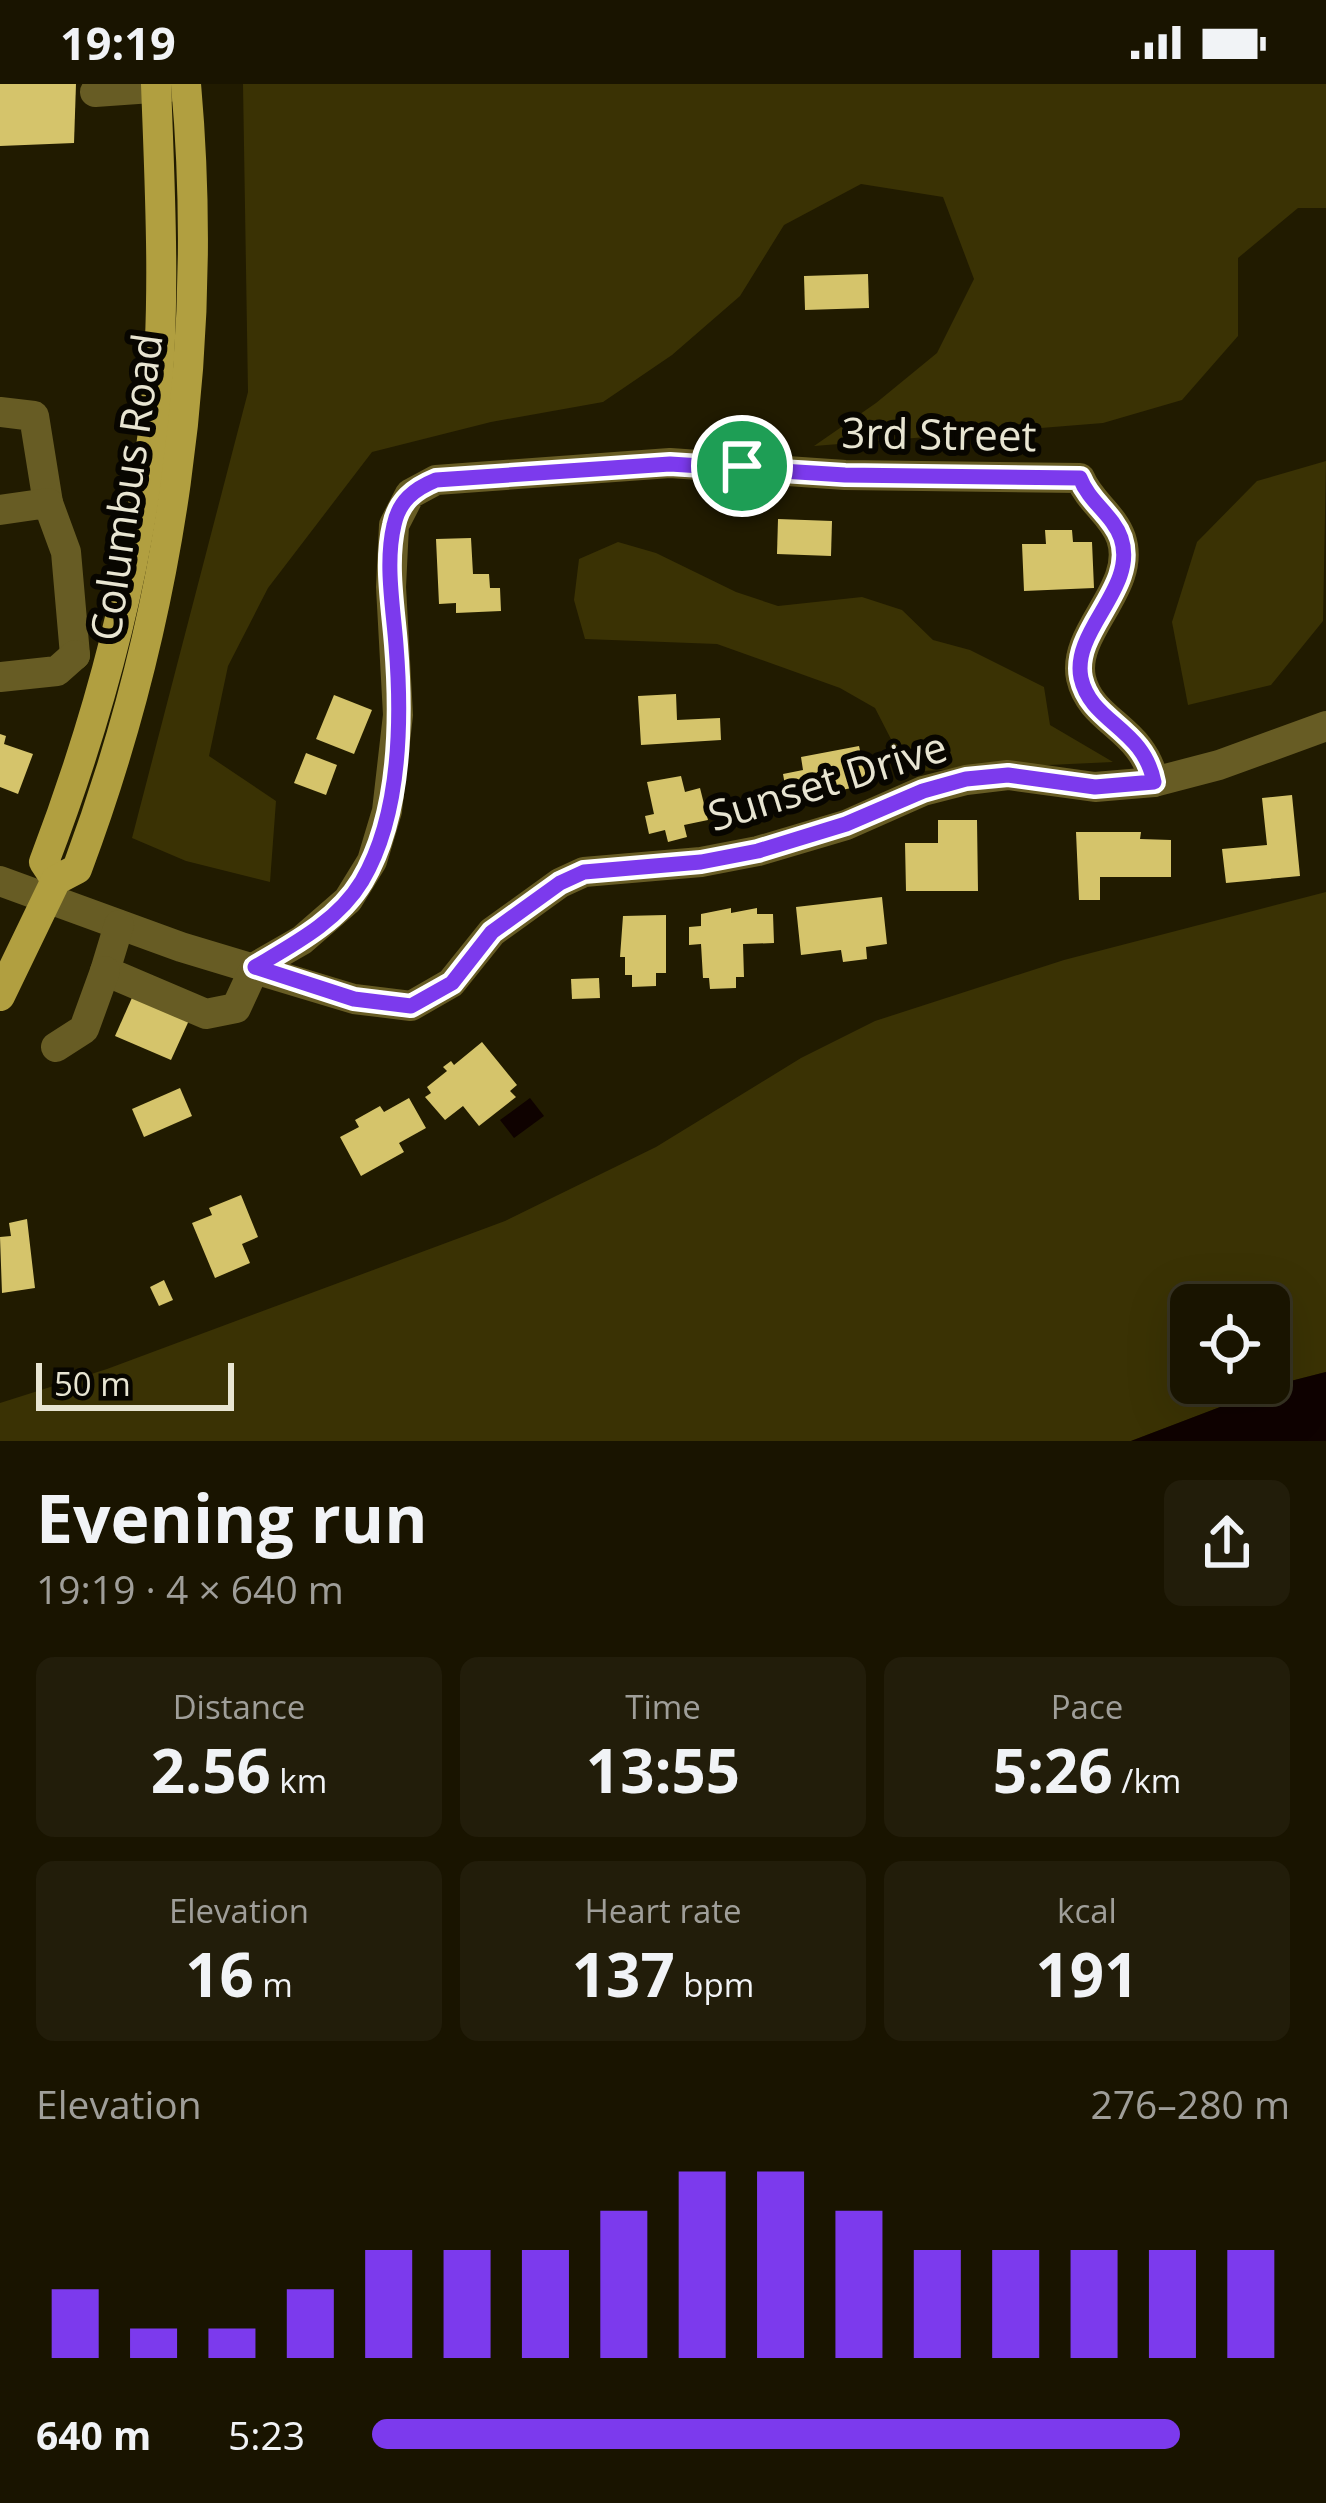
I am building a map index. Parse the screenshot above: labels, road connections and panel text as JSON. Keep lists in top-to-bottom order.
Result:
{
  "streets": {
    "main road": ["Columbus Road"],
    "street": ["3rd Street", "Sunset Drive"]
  },
  "crossings": [
    ["3rd Street", "Sunset Drive"],
    ["Columbus Road", "Sunset Drive"]
  ],
  "scale_bar": "50 m",
  "page": {
    "status": "19:19",
    "scale": "50 m",
    "heading": ["Evening run", "19:19 · 4 × 640 m"],
    "stats": [
      ["Distance", "2.56 km"],
      ["Time", "13:55"],
      ["Pace", "5:26 /km"],
      ["Elevation", "16 m"],
      ["Heart rate", "137 bpm"],
      ["kcal", "191"]
    ],
    "chart": ["Elevation", "276–280 m"],
    "list": [
      {
        "name": "640 m",
        "note": "5:23"
      }
    ]
  }
}
